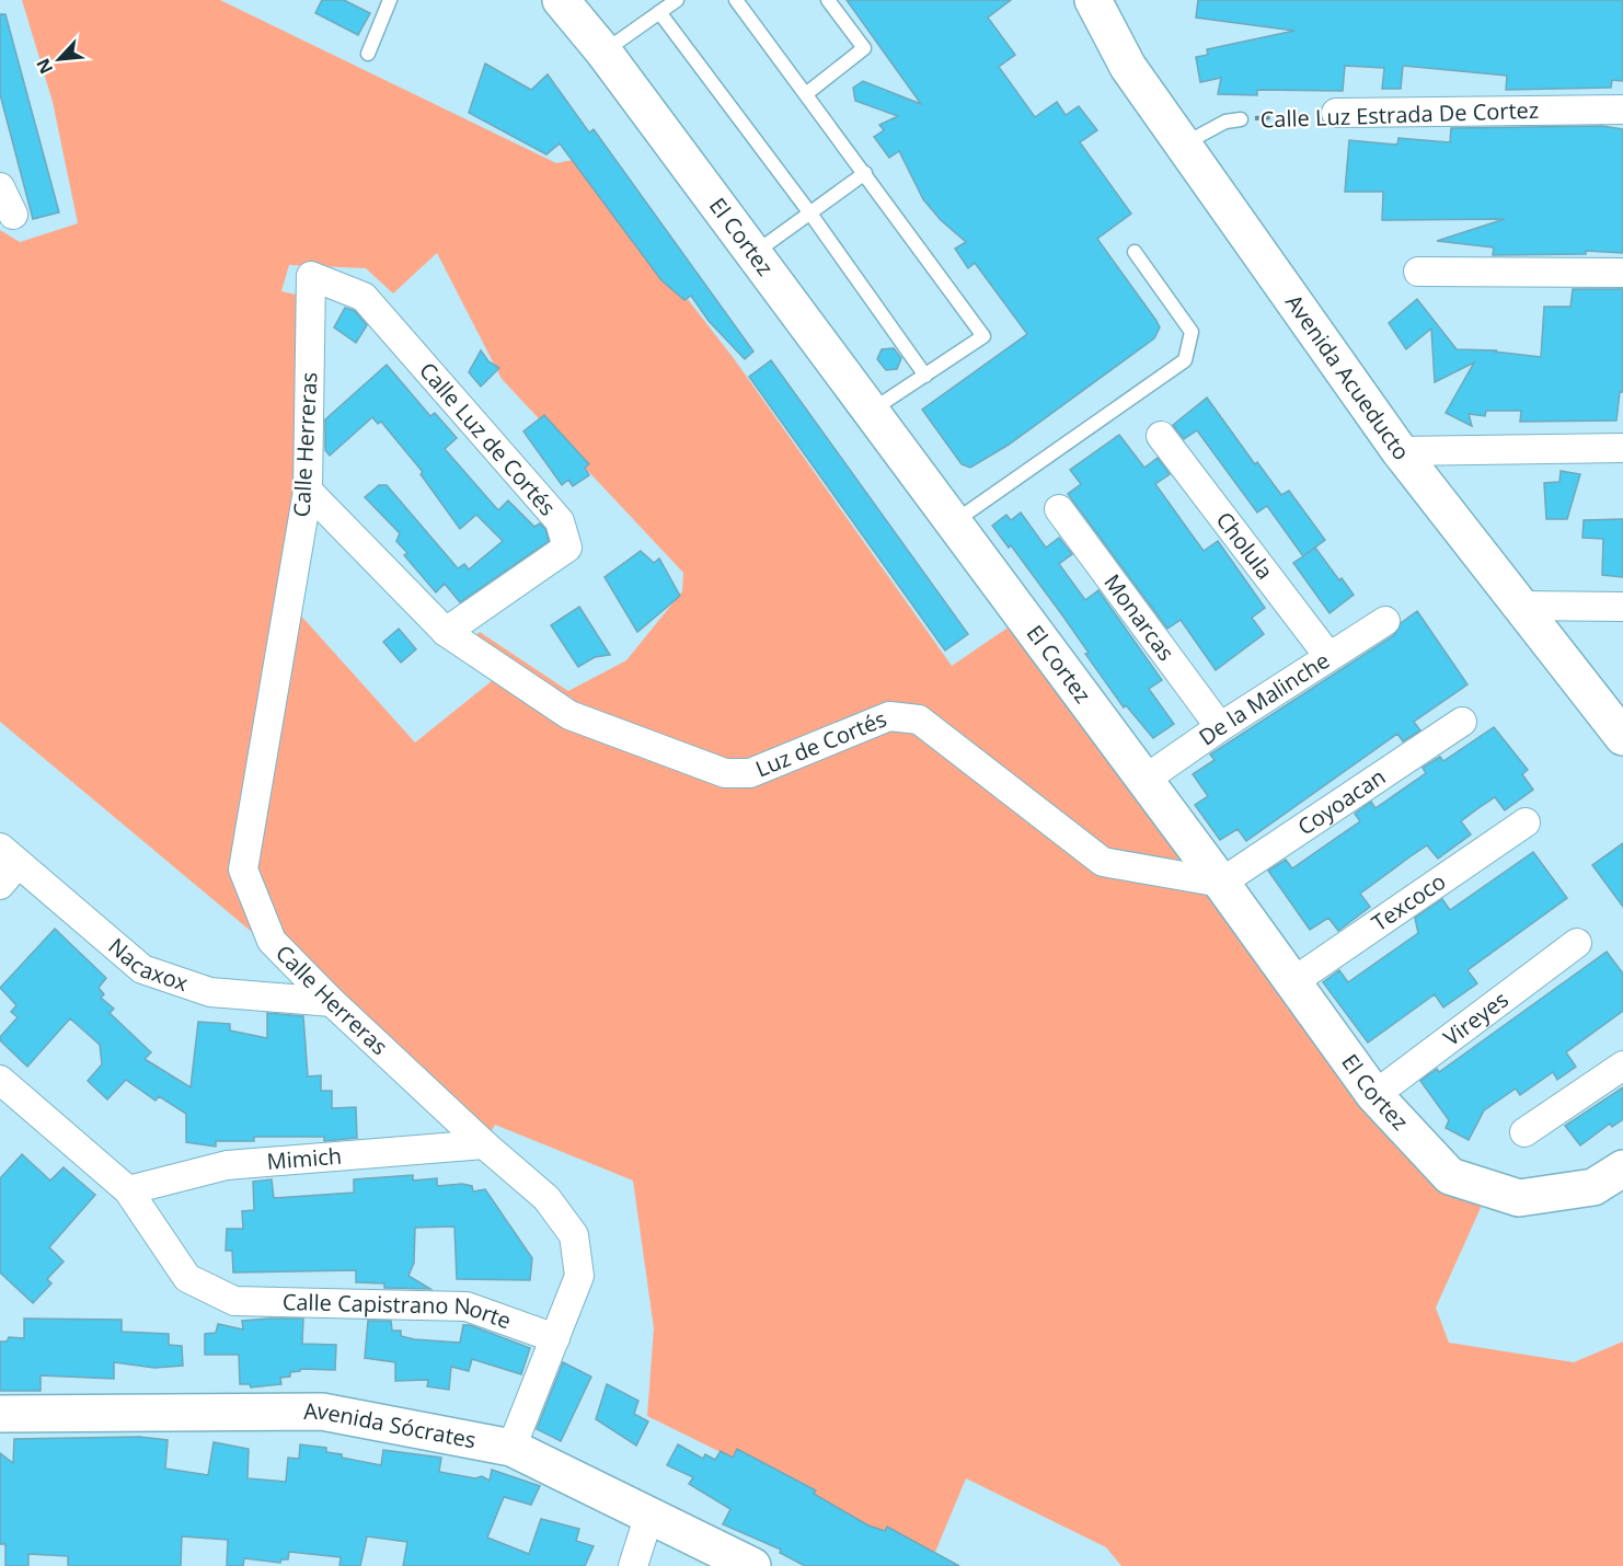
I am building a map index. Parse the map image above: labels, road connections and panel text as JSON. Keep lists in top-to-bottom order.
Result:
{
  "streets": {
    "street": [
      "Calle Luz Estrada De Cortez",
      "El Cortez",
      "Avenida Acueducto",
      "Calle Luz de Cortés",
      "Calle Herreras",
      "Cholula",
      "Monarcas",
      "De la Malinche",
      "Luz de Cortés",
      "Coyoacan",
      "Texcoco",
      "Nacaxox",
      "Vireyes",
      "Mimich",
      "Calle Capistrano Norte",
      "Avenida Sócrates"
    ]
  },
  "crossings": [
    ["Calle Luz Estrada De Cortez", "Avenida Acueducto"],
    ["El Cortez", "De la Malinche"],
    ["El Cortez", "Luz de Cortés"],
    ["El Cortez", "Coyoacan"],
    ["El Cortez", "Texcoco"],
    ["El Cortez", "Vireyes"],
    ["Calle Luz de Cortés", "Calle Herreras"],
    ["Calle Luz de Cortés", "Luz de Cortés"],
    ["Calle Herreras", "Luz de Cortés"],
    ["Calle Herreras", "Nacaxox"],
    ["Calle Herreras", "Mimich"],
    ["Calle Herreras", "Calle Capistrano Norte"],
    ["Calle Herreras", "Avenida Sócrates"],
    ["Cholula", "De la Malinche"],
    ["Monarcas", "De la Malinche"],
    ["Luz de Cortés", "Coyoacan"],
    ["Mimich", "Calle Capistrano Norte"]
  ],
  "north": "bottom left"
}
